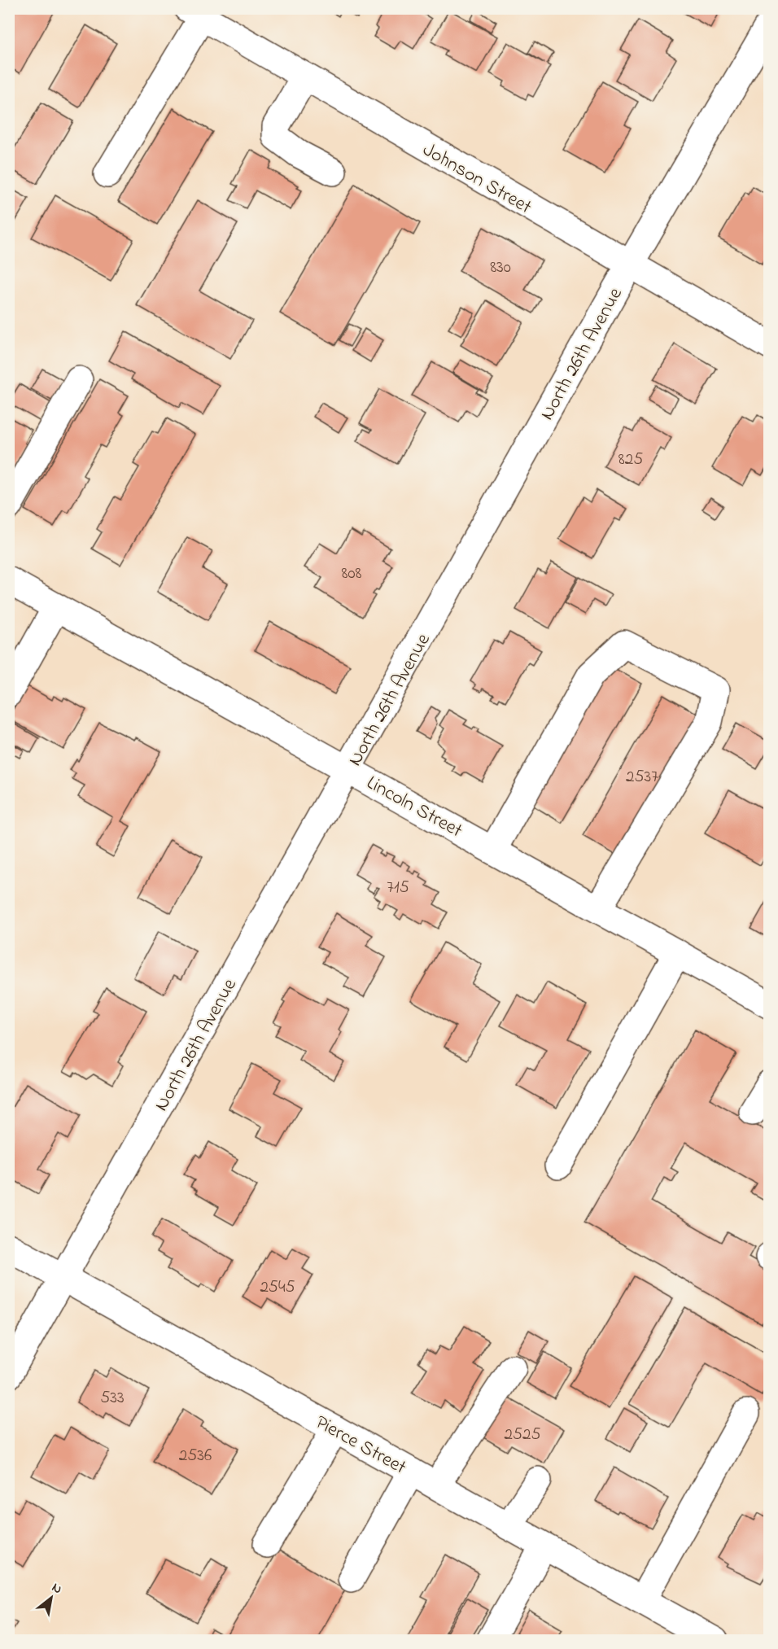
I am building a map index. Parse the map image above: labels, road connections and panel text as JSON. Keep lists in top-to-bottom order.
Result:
{
  "streets": {
    "street": [
      "Johnson Street",
      "North 26th Avenue",
      "Lincoln Street",
      "Pierce Street"
    ]
  },
  "crossings": [
    ["Johnson Street", "North 26th Avenue"],
    ["North 26th Avenue", "Lincoln Street"],
    ["North 26th Avenue", "Pierce Street"]
  ],
  "house_numbers": [
    "830",
    "825",
    "808",
    "2537",
    "715",
    "2545",
    "533",
    "2525",
    "2536"
  ],
  "north": "top right"
}
